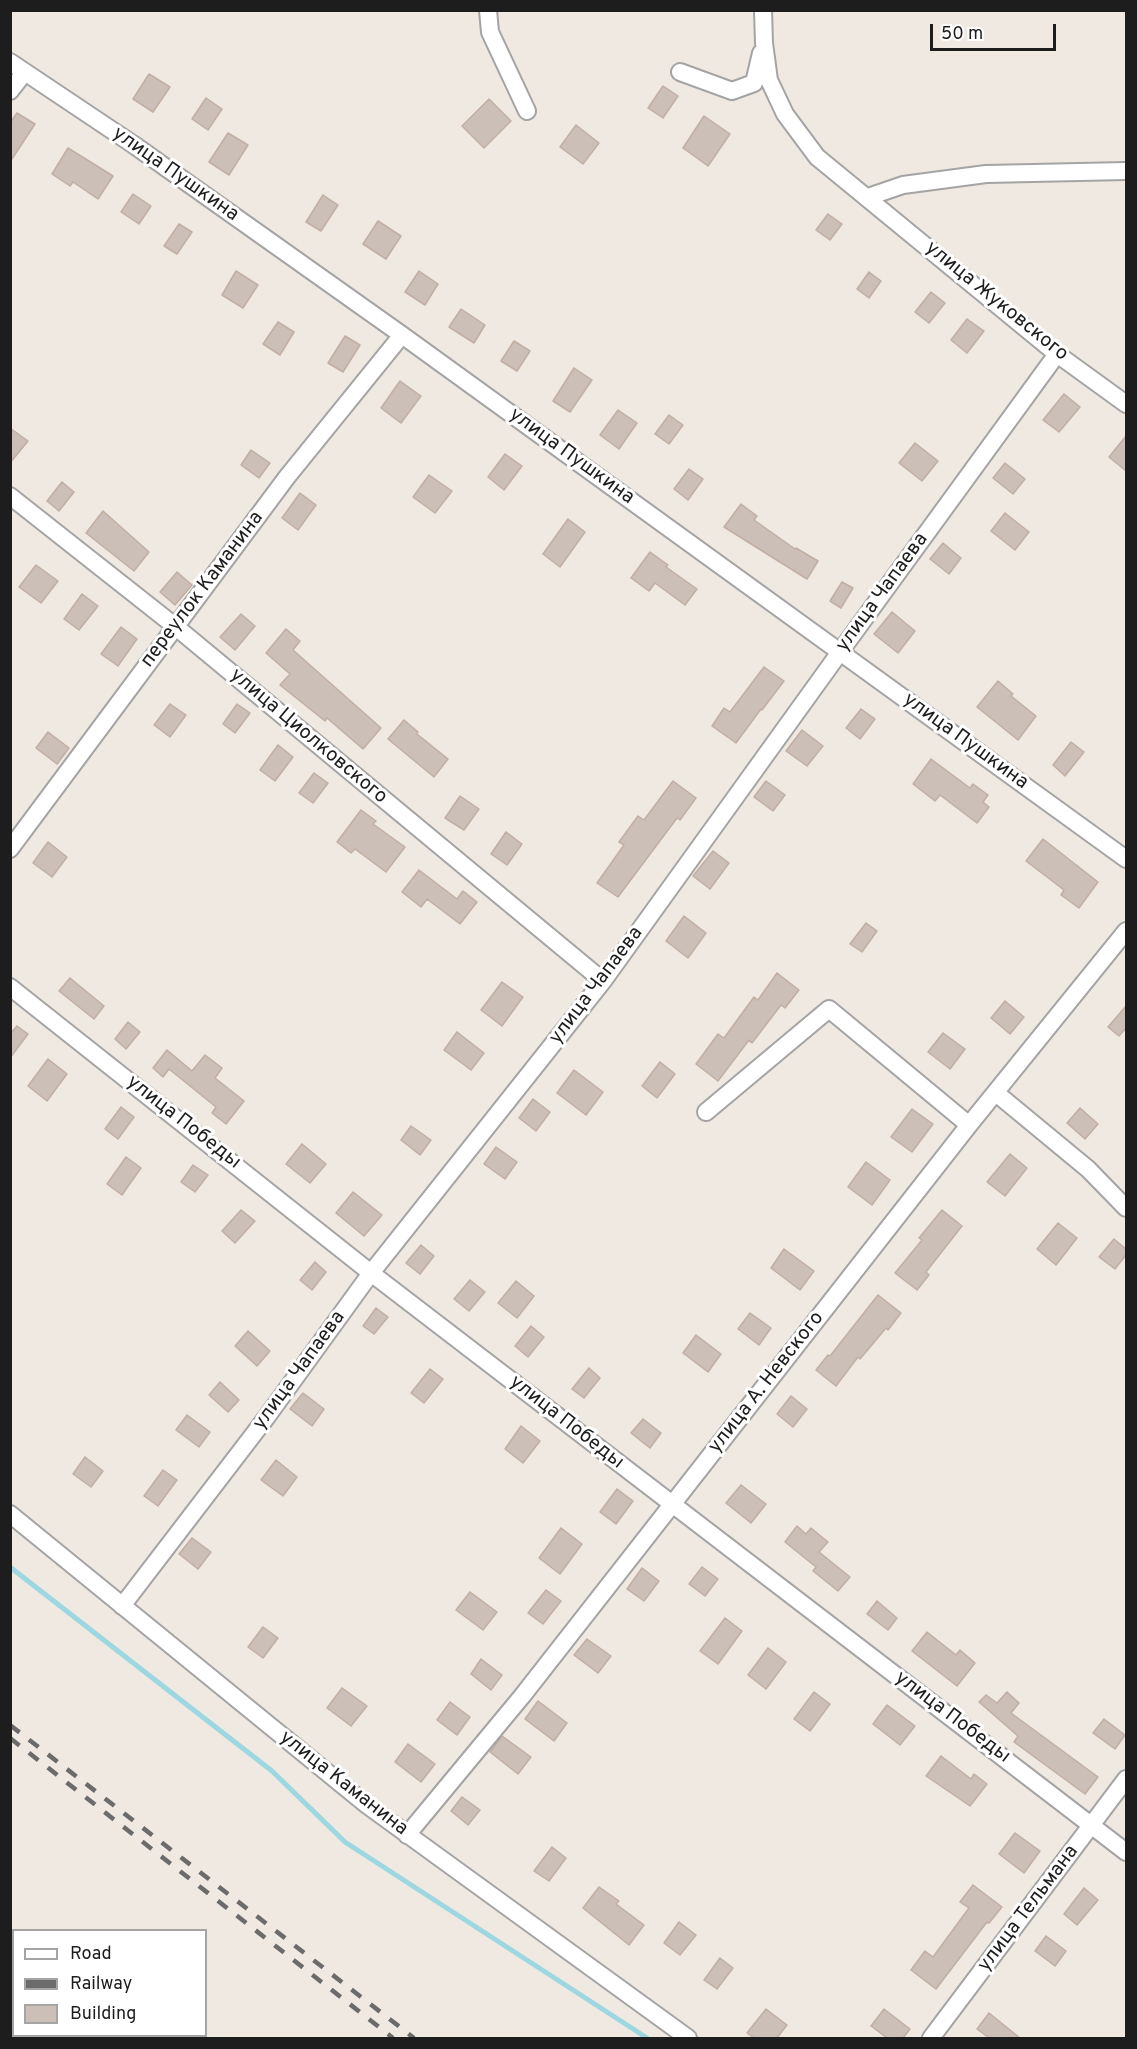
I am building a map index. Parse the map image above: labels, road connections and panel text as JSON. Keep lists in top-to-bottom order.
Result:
{
  "streets": {
    "street": [
      "улица Пушкина",
      "улица Жуковского",
      "переулок Каманина",
      "улица Чапаева",
      "улица Циолковского",
      "улица Победы",
      "улица А. Невского",
      "улица Каманина",
      "улица Тельмана"
    ]
  },
  "crossings": [
    ["улица Пушкина", "переулок Каманина"],
    ["улица Пушкина", "улица Чапаева"],
    ["улица Жуковского", "улица Чапаева"],
    ["переулок Каманина", "улица Циолковского"],
    ["улица Чапаева", "улица Циолковского"],
    ["улица Чапаева", "улица Победы"],
    ["улица Чапаева", "улица Каманина"],
    ["улица Победы", "улица А. Невского"],
    ["улица Победы", "улица Тельмана"],
    ["улица А. Невского", "улица Каманина"]
  ],
  "legend": ["Road", "Railway", "Building"],
  "scale_bar": "50 m"
}
